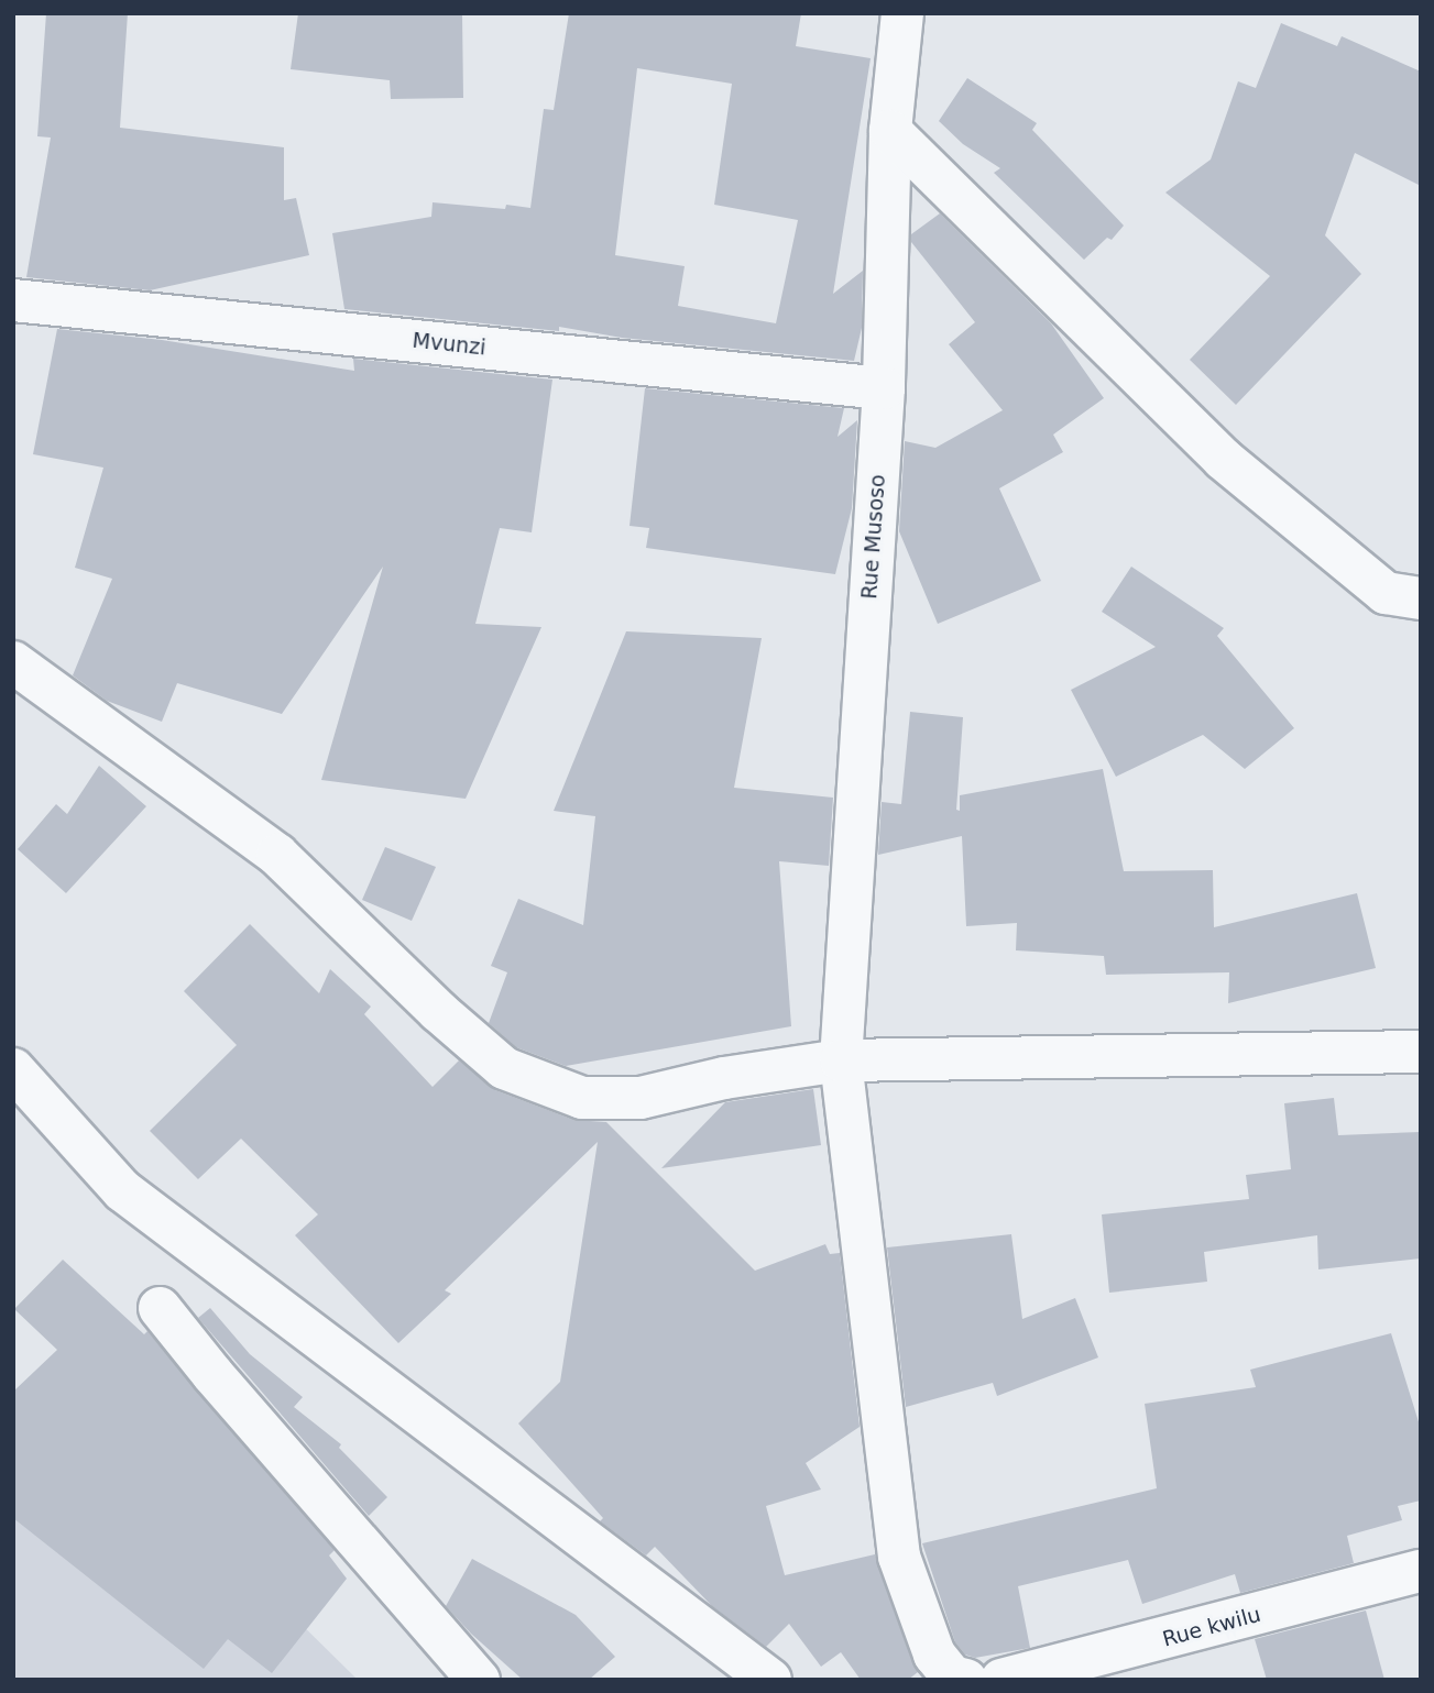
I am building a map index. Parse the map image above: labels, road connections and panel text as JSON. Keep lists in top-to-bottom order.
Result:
{
  "streets": {
    "street": ["Mvunzi", "Rue Musoso", "Rue kwilu"]
  },
  "crossings": [
    ["Mvunzi", "Rue Musoso"]
  ]
}
